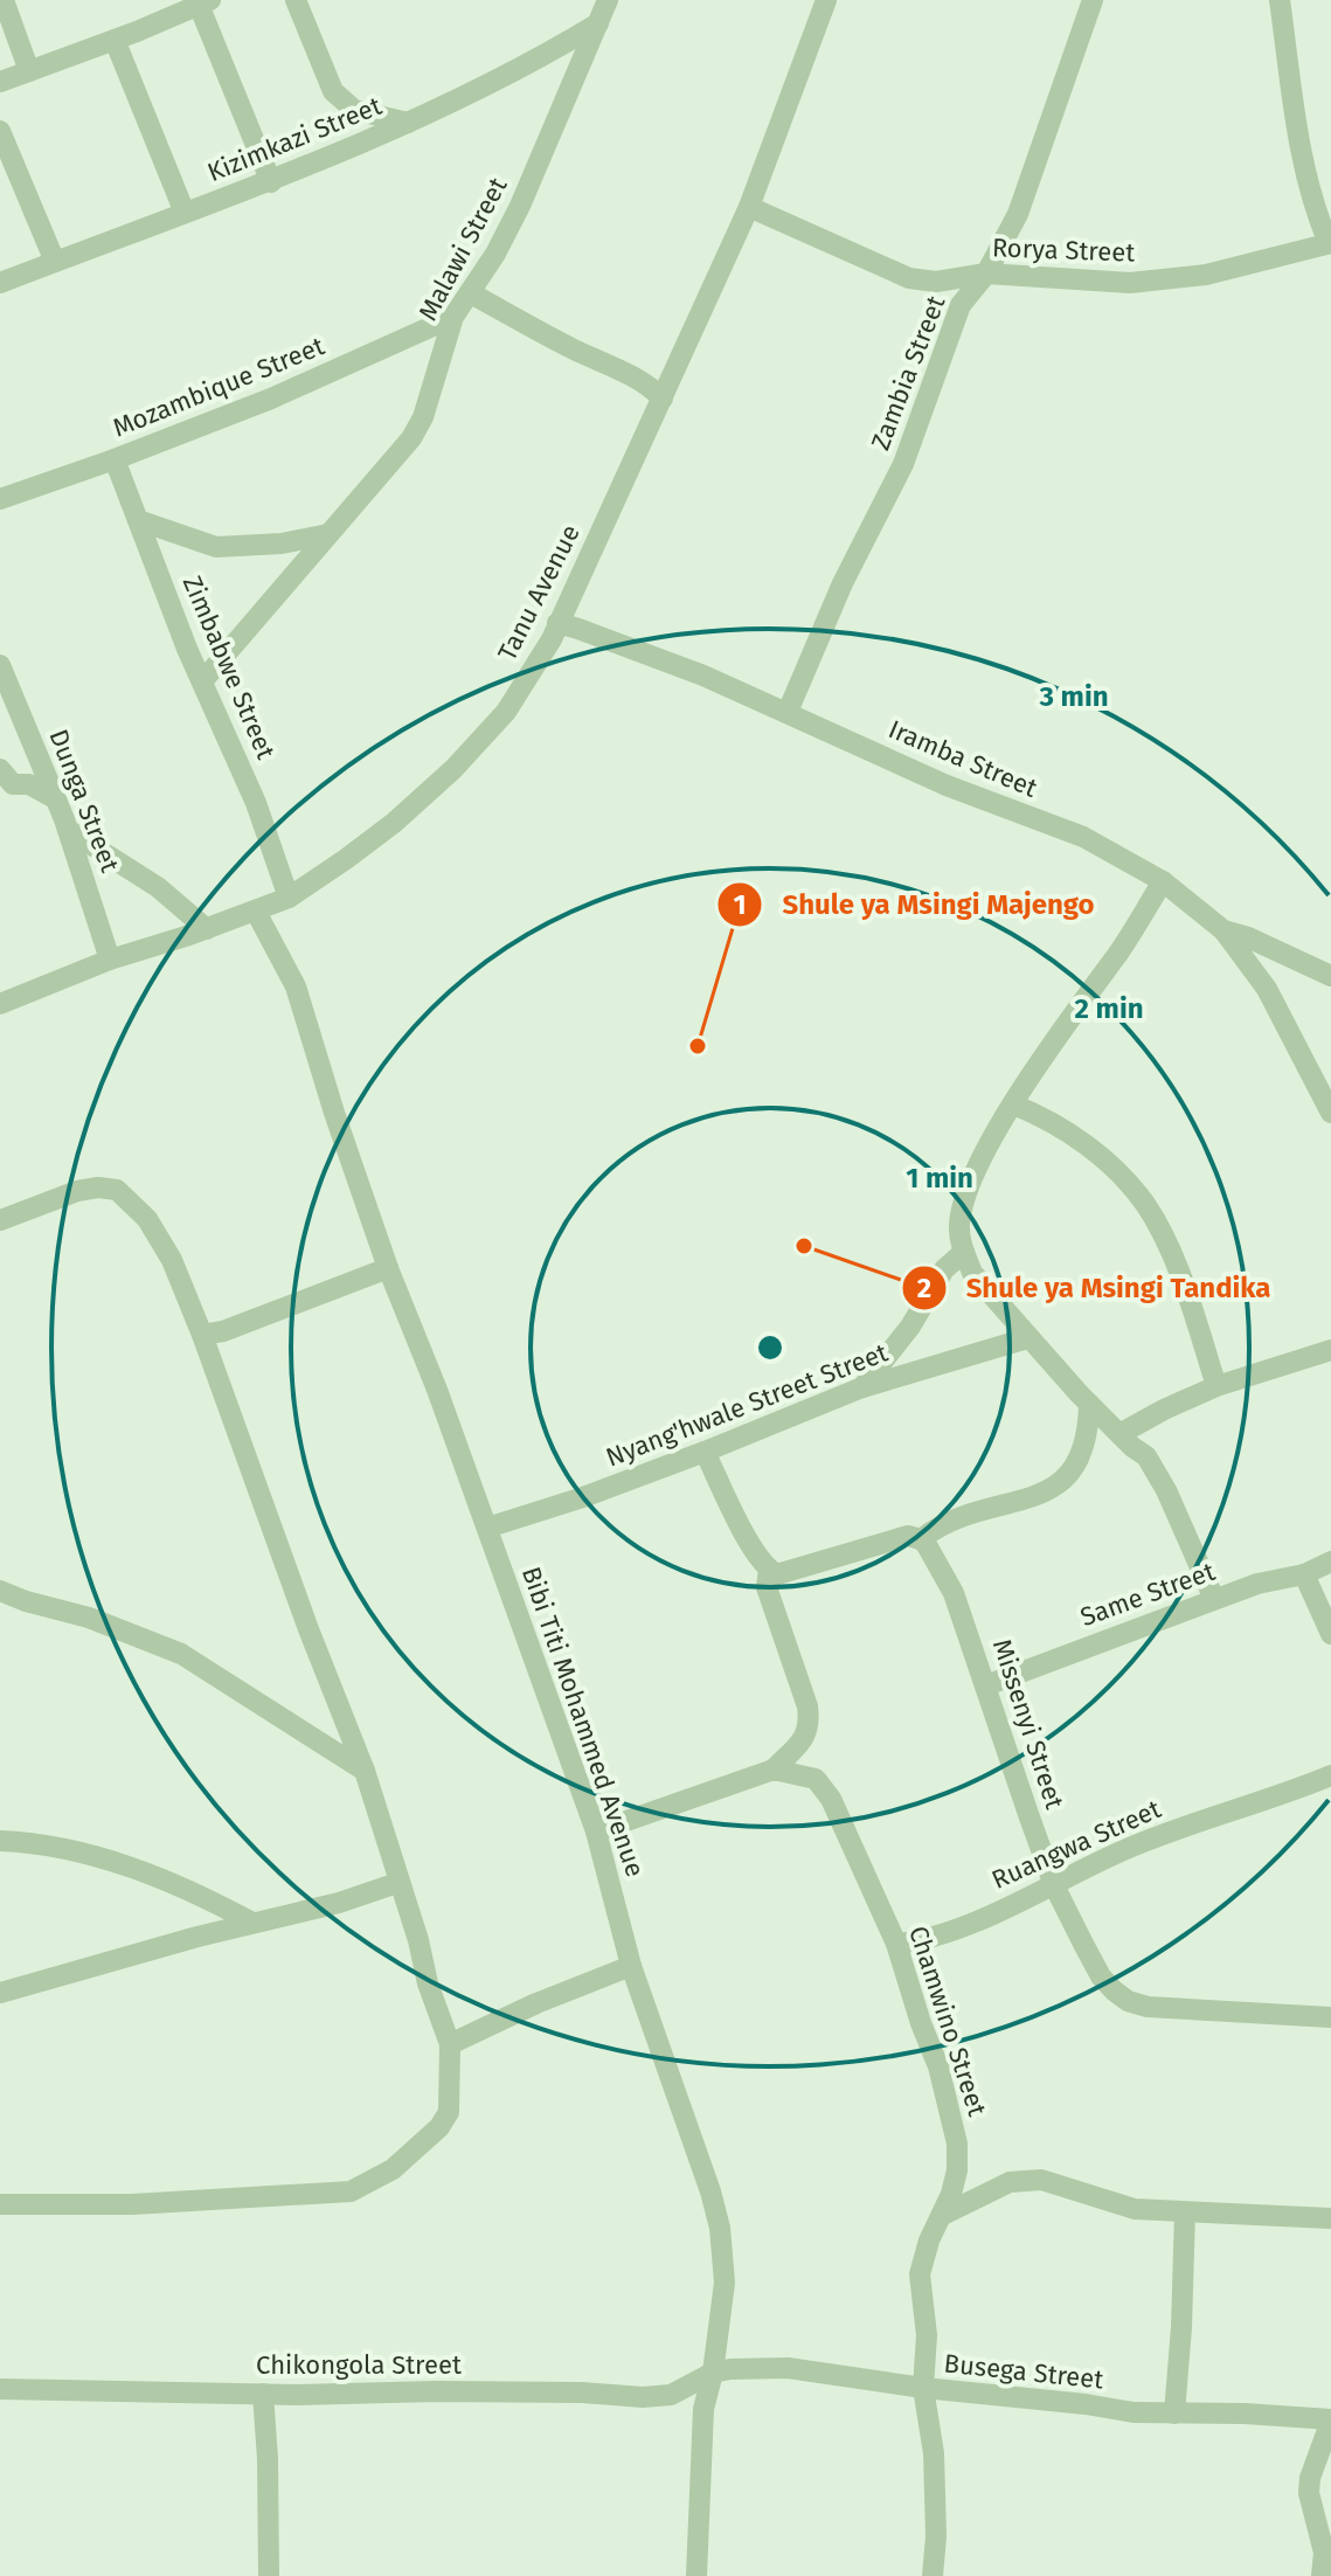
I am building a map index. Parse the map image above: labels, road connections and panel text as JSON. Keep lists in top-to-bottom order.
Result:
{
  "streets": {
    "street": [
      "Kizimkazi Street",
      "Malawi Street",
      "Rorya Street",
      "Zambia Street",
      "Mozambique Street",
      "Tanu Avenue",
      "Zimbabwe Street",
      "Iramba Street",
      "Dunga Street",
      "Nyang'hwale Street Street",
      "Same Street",
      "Bibi Titi Mohammed Avenue",
      "Missenyi Street",
      "Ruangwa Street",
      "Chamwino Street",
      "Chikongola Street",
      "Busega Street"
    ]
  },
  "crossings": [
    ["Kizimkazi Street", "Malawi Street"],
    ["Malawi Street", "Mozambique Street"],
    ["Malawi Street", "Zimbabwe Street"],
    ["Rorya Street", "Zambia Street"],
    ["Rorya Street", "Tanu Avenue"],
    ["Zambia Street", "Iramba Street"],
    ["Mozambique Street", "Zimbabwe Street"],
    ["Tanu Avenue", "Zimbabwe Street"],
    ["Tanu Avenue", "Iramba Street"],
    ["Tanu Avenue", "Dunga Street"],
    ["Tanu Avenue", "Bibi Titi Mohammed Avenue"],
    ["Nyang'hwale Street Street", "Bibi Titi Mohammed Avenue"],
    ["Same Street", "Missenyi Street"],
    ["Bibi Titi Mohammed Avenue", "Chikongola Street"],
    ["Bibi Titi Mohammed Avenue", "Busega Street"],
    ["Missenyi Street", "Ruangwa Street"],
    ["Ruangwa Street", "Chamwino Street"],
    ["Chamwino Street", "Busega Street"],
    ["Chikongola Street", "Busega Street"]
  ],
  "places": ["Shule ya Msingi Majengo", "Shule ya Msingi Tandika"],
  "rings": ["3 min", "2 min", "1 min"]
}
